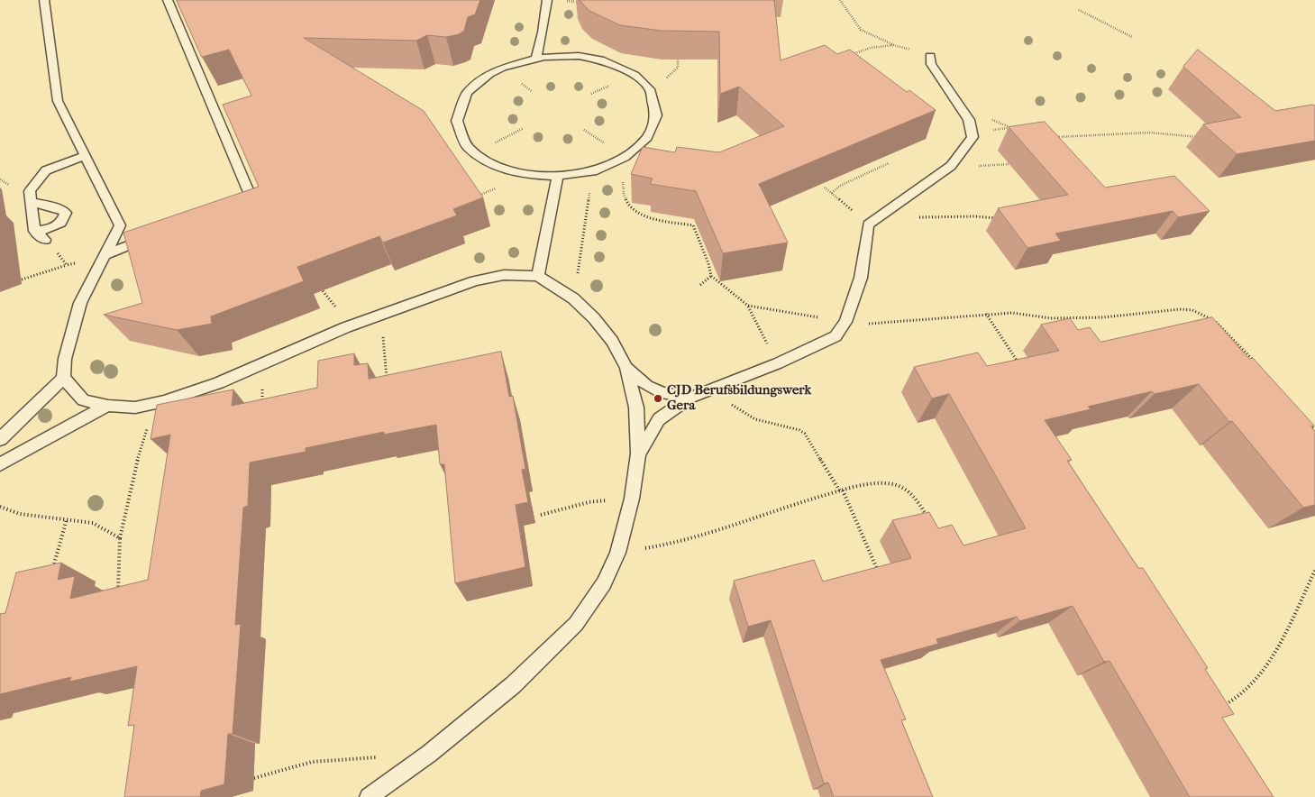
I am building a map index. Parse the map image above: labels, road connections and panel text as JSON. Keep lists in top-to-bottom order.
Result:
{
  "places": ["CJD Berufsbildungswerk Gera"]
}
